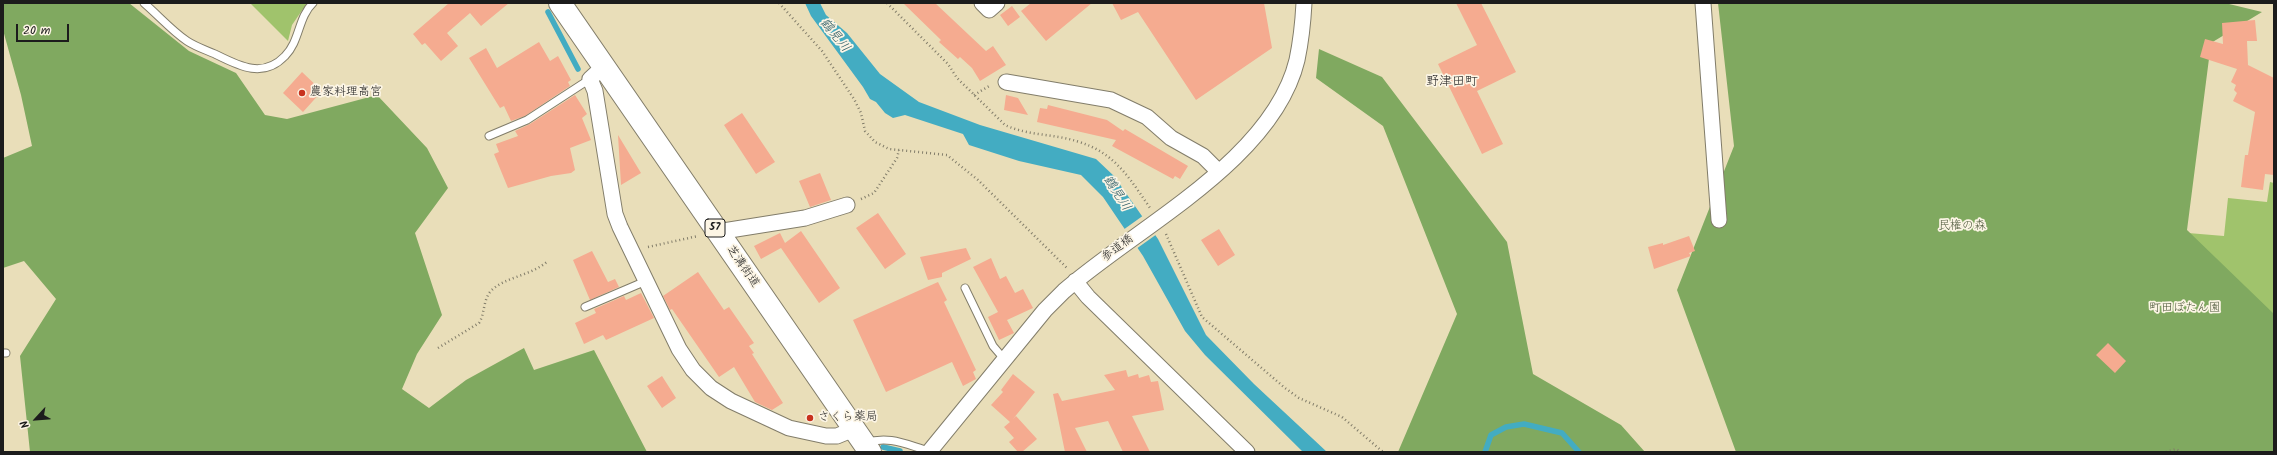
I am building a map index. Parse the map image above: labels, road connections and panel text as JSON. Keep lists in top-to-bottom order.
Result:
{
  "streets": {
    "main road": ["57", "芝溝街道"],
    "street": ["参道橋"]
  },
  "districts": ["野津田町"],
  "water": ["鶴見川"],
  "parks": ["民権の森", "町田ぼたん園"],
  "places": ["農家料理高宮", "さくら薬局"],
  "scale_bar": "20 m",
  "north": "bottom left"
}
